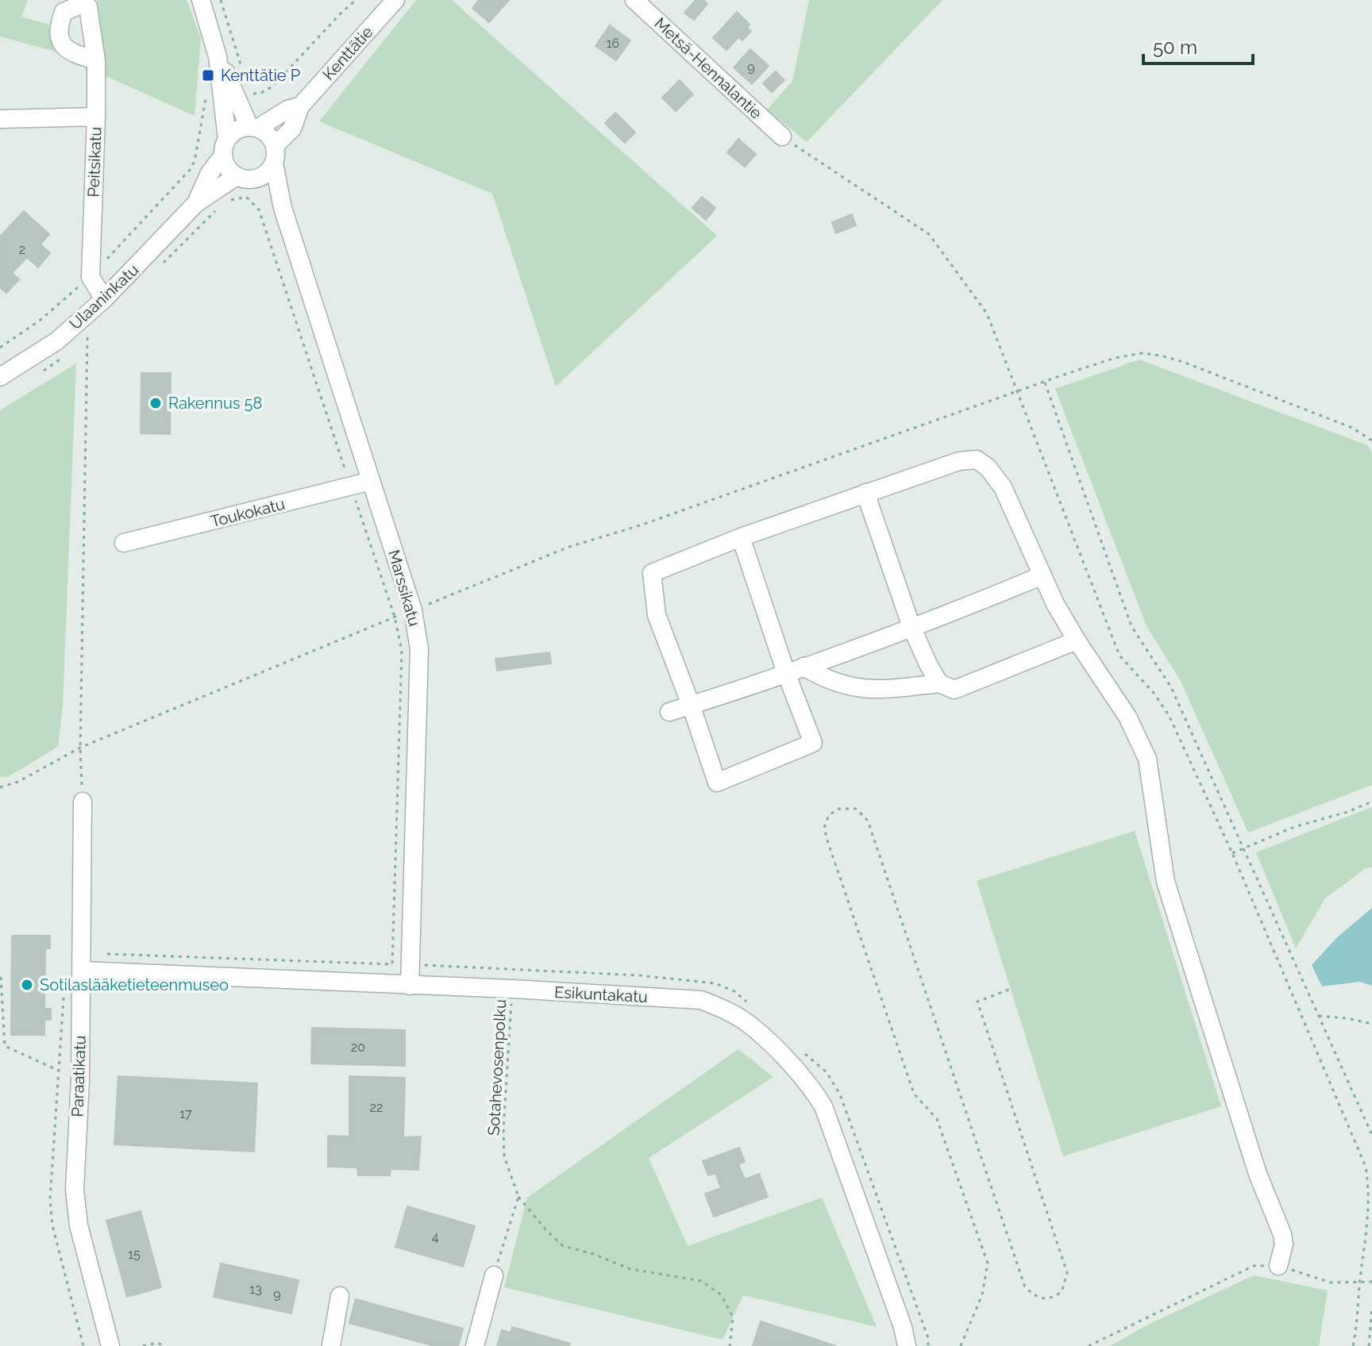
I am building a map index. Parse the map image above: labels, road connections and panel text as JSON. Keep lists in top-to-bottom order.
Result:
{
  "streets": {
    "street": [
      "Kenttätie",
      "Metsä-Hennalantie",
      "Peitsikatu",
      "Ulaaninkatu",
      "Toukokatu",
      "Marssikatu",
      "Esikuntakatu",
      "Paraatikatu"
    ],
    "path": ["Sotahevosenpolku"]
  },
  "crossings": [
    ["Toukokatu", "Marssikatu"],
    ["Marssikatu", "Esikuntakatu"],
    ["Esikuntakatu", "Sotahevosenpolku"],
    ["Esikuntakatu", "Paraatikatu"]
  ],
  "places": {
    "transit": ["Kenttätie P"],
    "other": ["Rakennus 58", "Sotilaslääketieteenmuseo"]
  },
  "house_numbers": [
    "16",
    "9",
    "2",
    "20",
    "22",
    "17",
    "4",
    "15",
    "13",
    "9"
  ],
  "scale_bar": "50 m"
}
